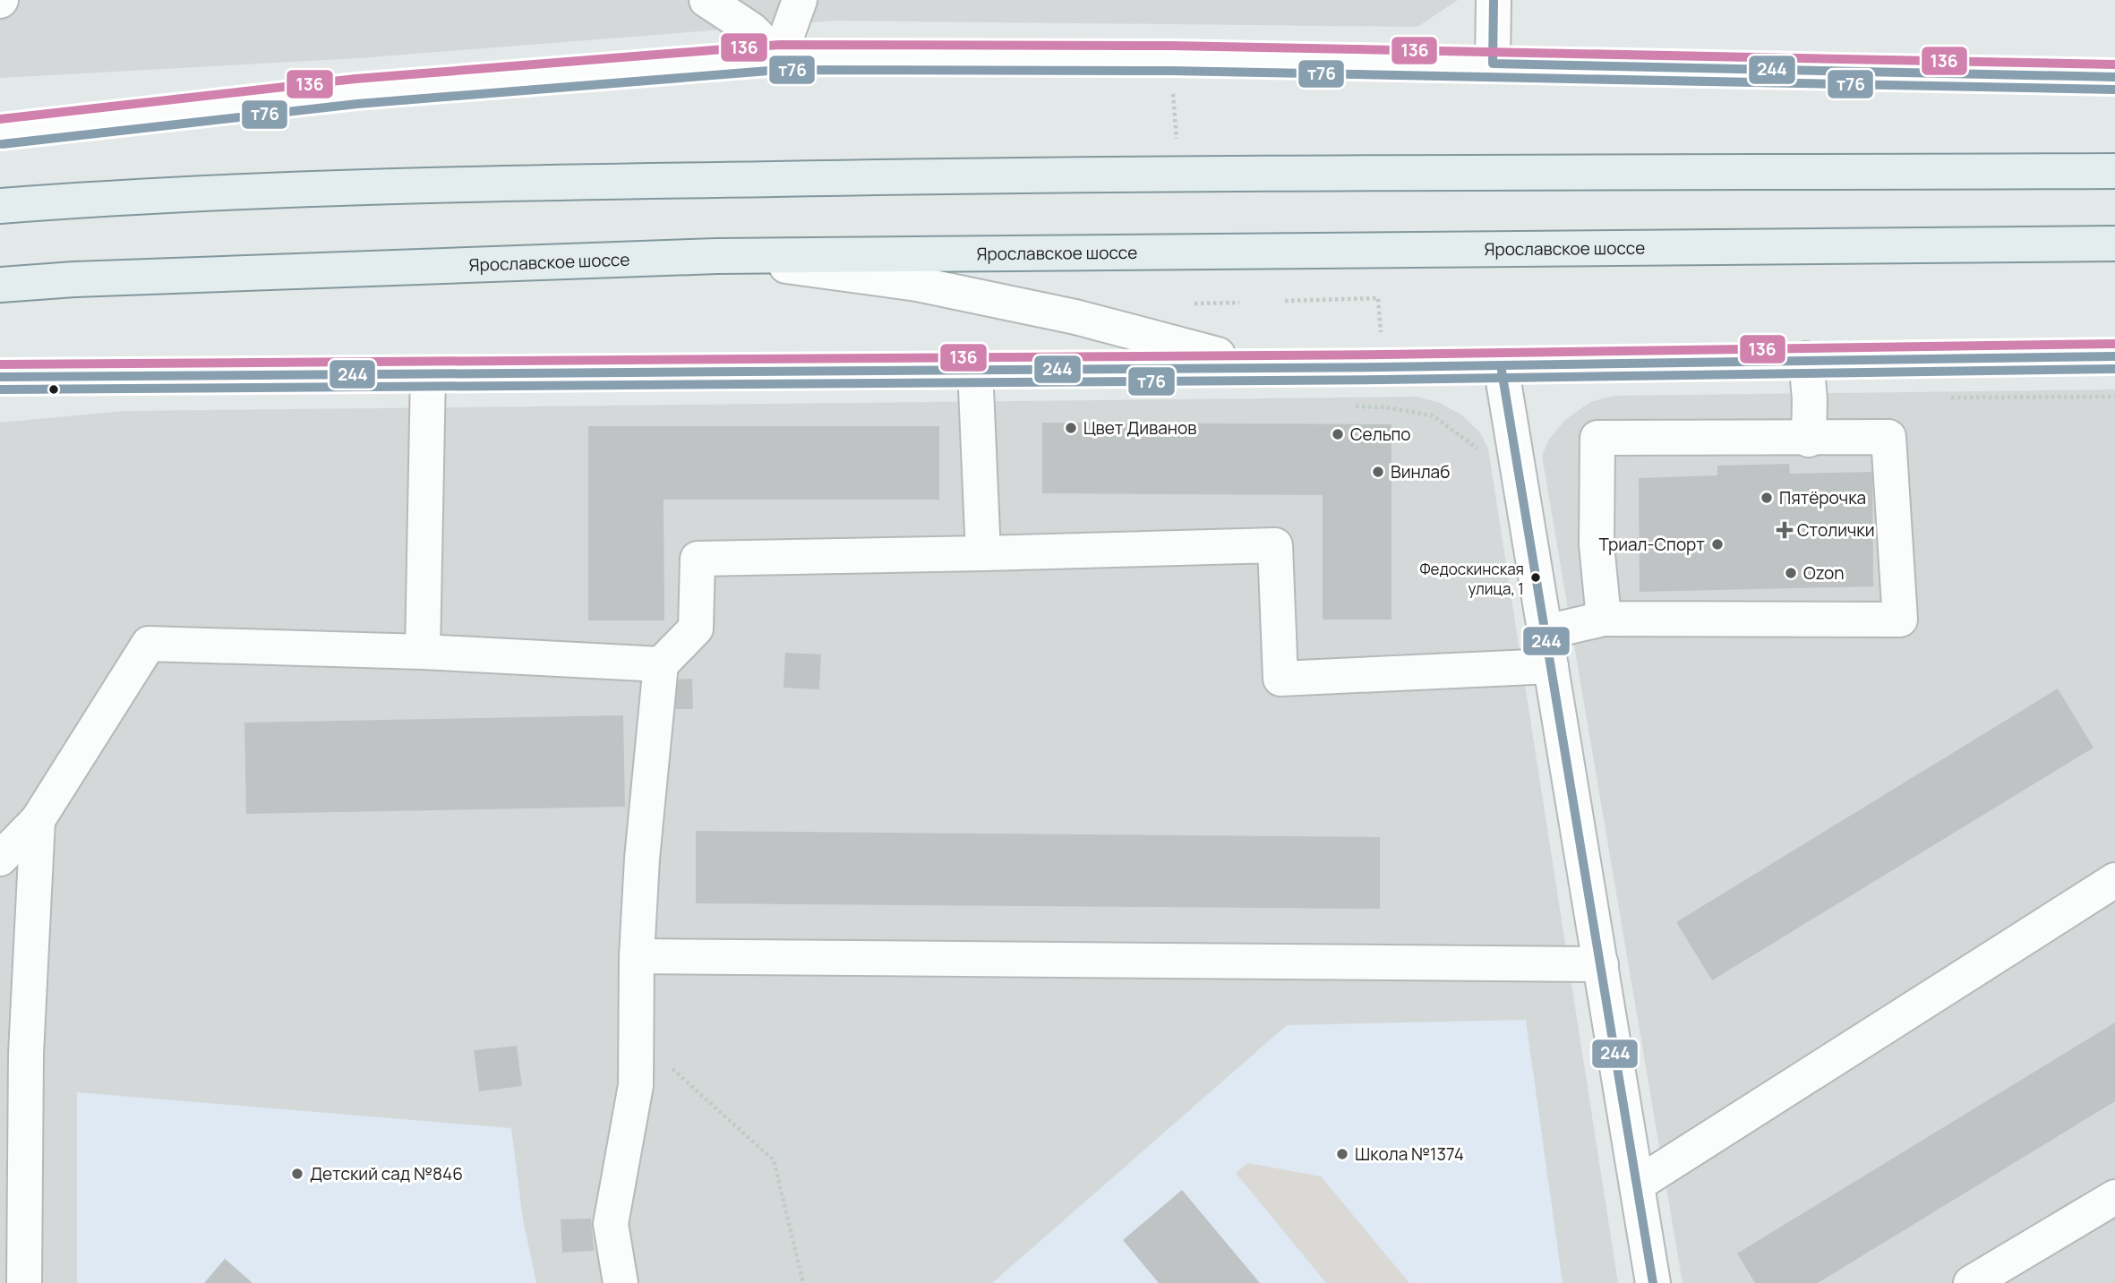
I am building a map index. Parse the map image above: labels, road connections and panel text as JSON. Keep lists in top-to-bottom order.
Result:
{
  "streets": {
    "main road": ["Ярославское шоссе"]
  },
  "places": {
    "other": [
      "Цвет Диванов",
      "Сельпо",
      "Винлаб",
      "Пятёрочка",
      "Триал-Спорт",
      "Ozon",
      "Федоскинская улица, 1",
      "Школа №1374",
      "Детский сад №846"
    ],
    "health": ["Столички"]
  },
  "lines": ["transit line 244", "transit line 136", "transit line т76"]
}
